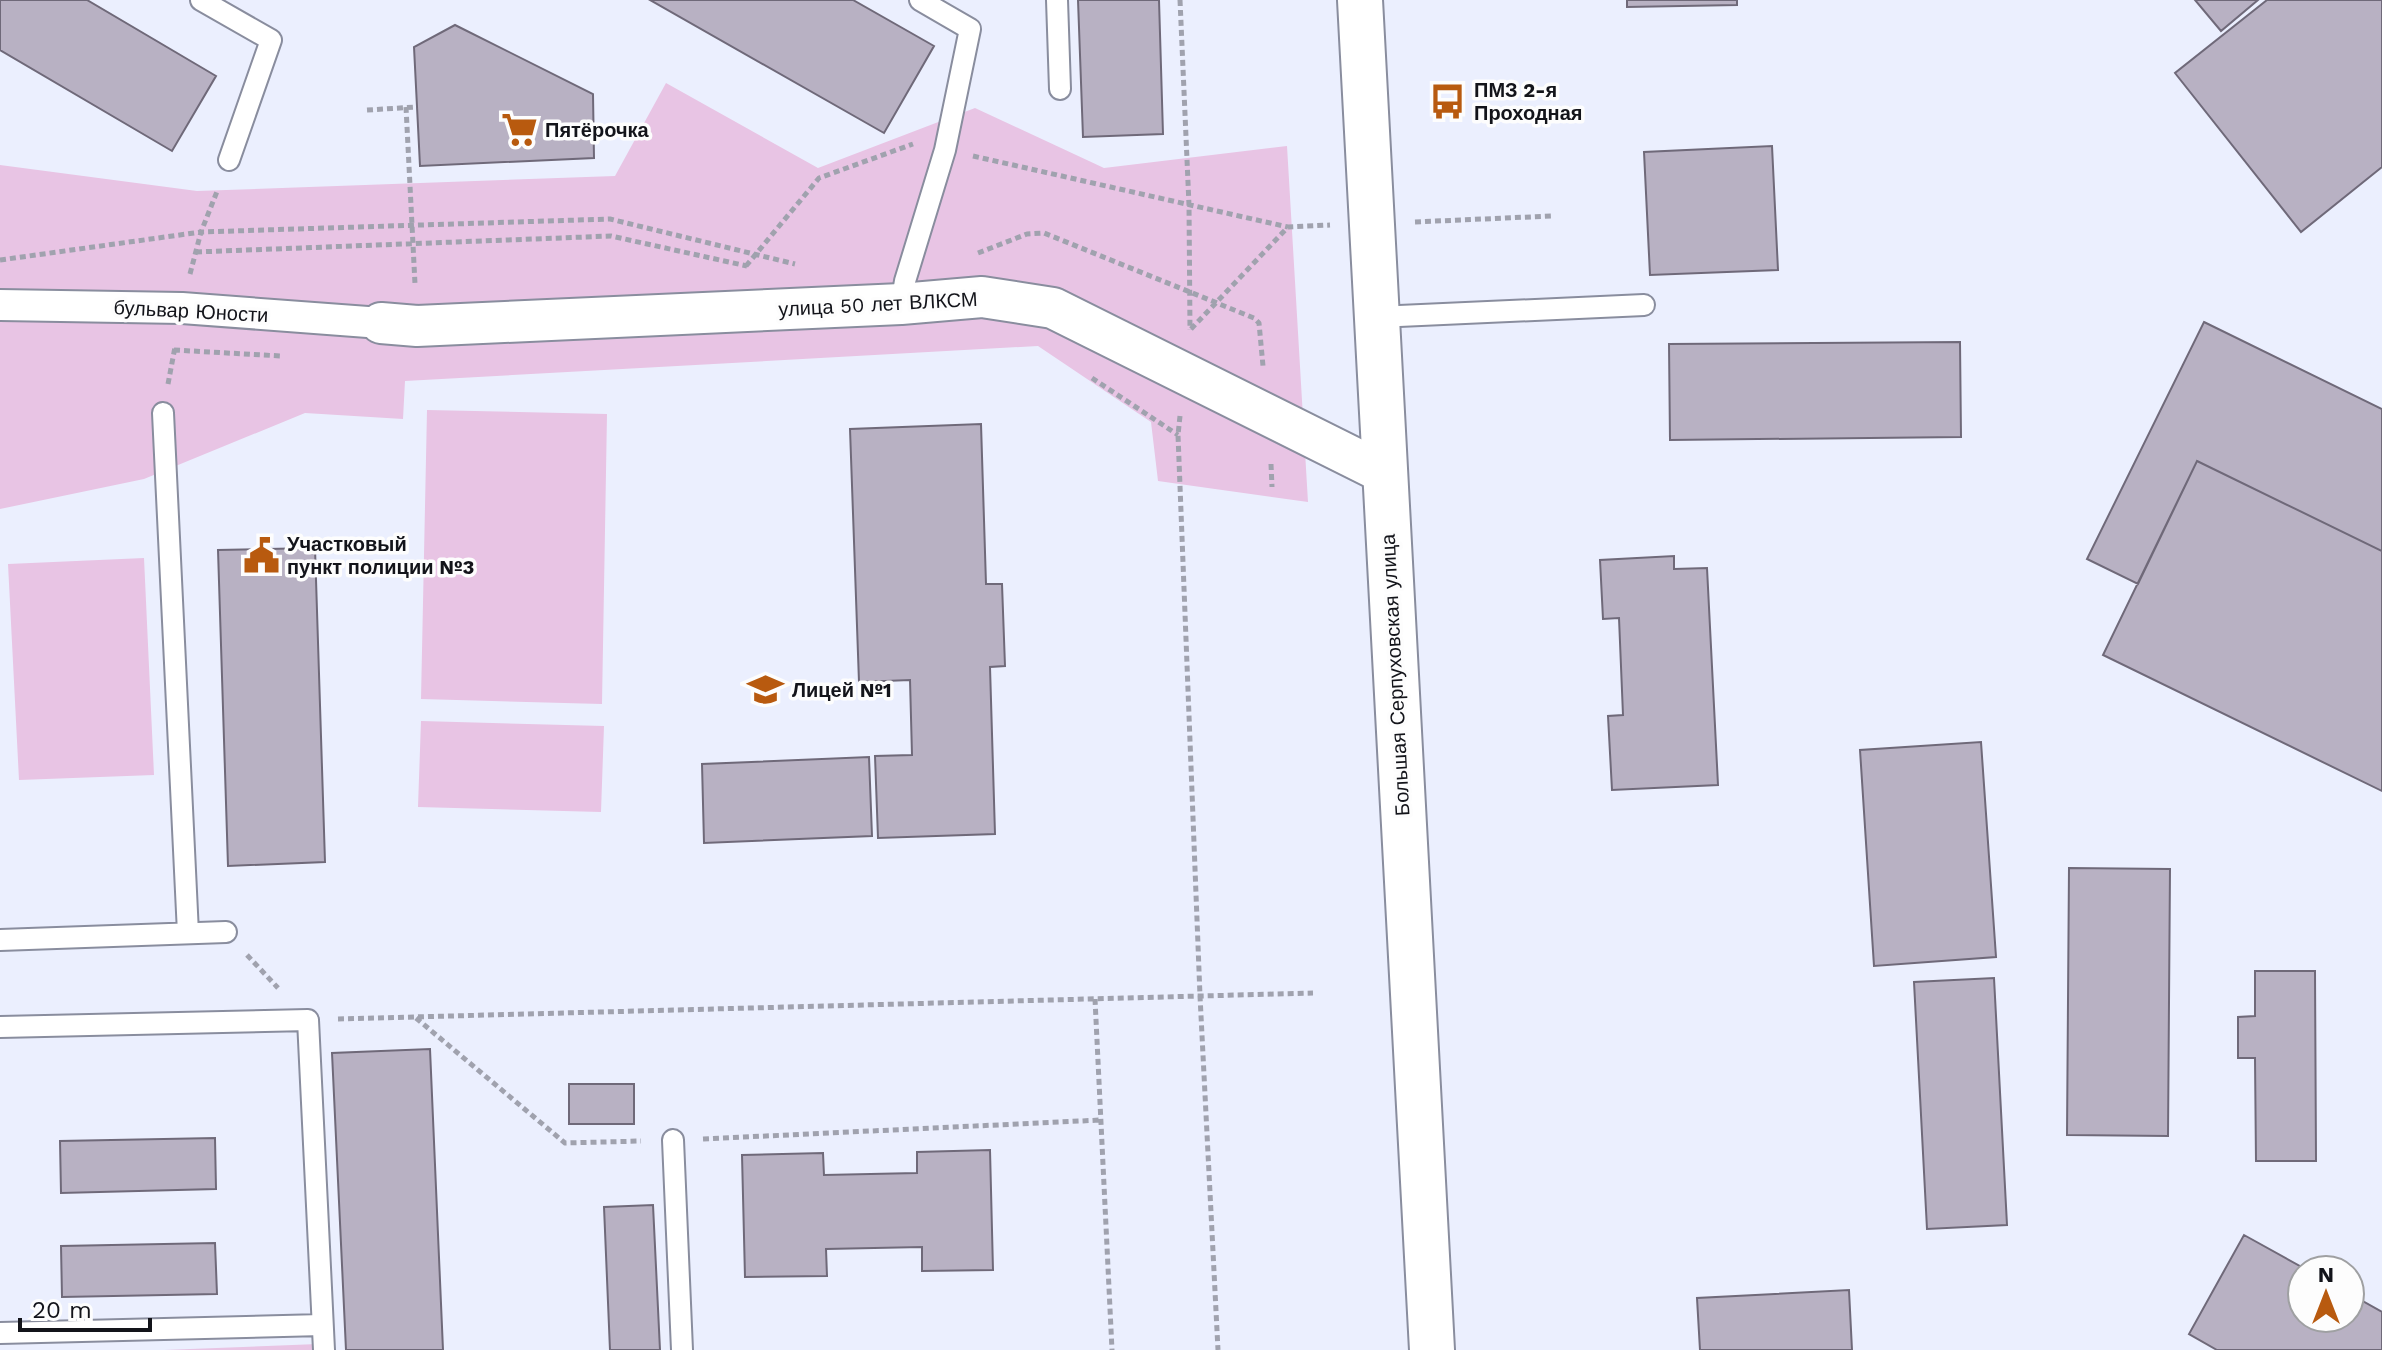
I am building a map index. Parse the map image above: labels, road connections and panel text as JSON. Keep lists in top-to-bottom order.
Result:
{
  "streets": {
    "main road": ["Большая Серпуховская улица"],
    "street": ["улица 50 лет ВЛКСМ", "бульвар Юности"]
  },
  "crossings": [
    ["улица 50 лет ВЛКСМ", "бульвар Юности"],
    ["улица 50 лет ВЛКСМ", "Большая Серпуховская улица"]
  ],
  "places": {
    "bus stop": ["ПМЗ 2-я Проходная"],
    "supermarket": ["Пятёрочка"],
    "public building": ["Участковый пункт полиции №3"],
    "school or university": ["Лицей №1"]
  },
  "scale_bar": "20 m",
  "north": "top"
}
